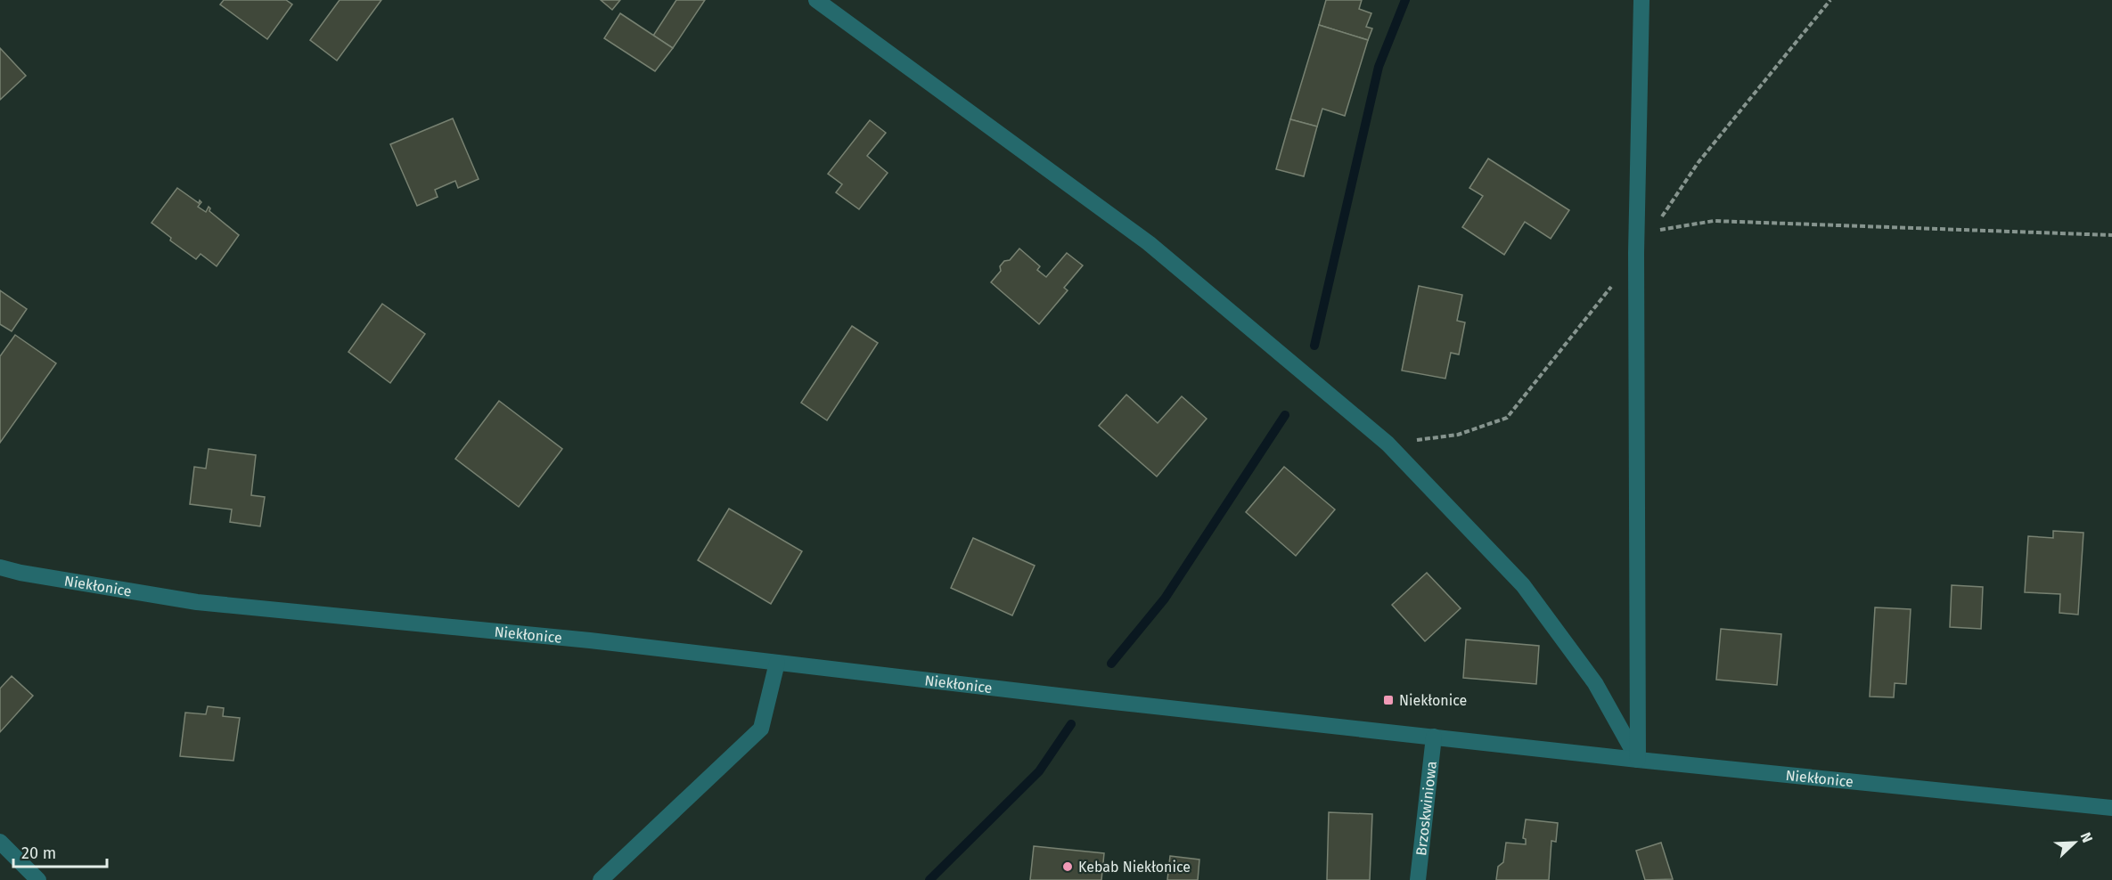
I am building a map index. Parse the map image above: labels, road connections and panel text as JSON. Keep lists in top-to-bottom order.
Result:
{
  "streets": {
    "street": ["Niekłonice", "Brzoskwiniowa"]
  },
  "crossings": [
    ["Niekłonice", "Brzoskwiniowa"]
  ],
  "places": {
    "transit": ["Niekłonice"],
    "other": ["Kebab Niekłonice"]
  },
  "scale_bar": "20 m",
  "north": "top right"
}
